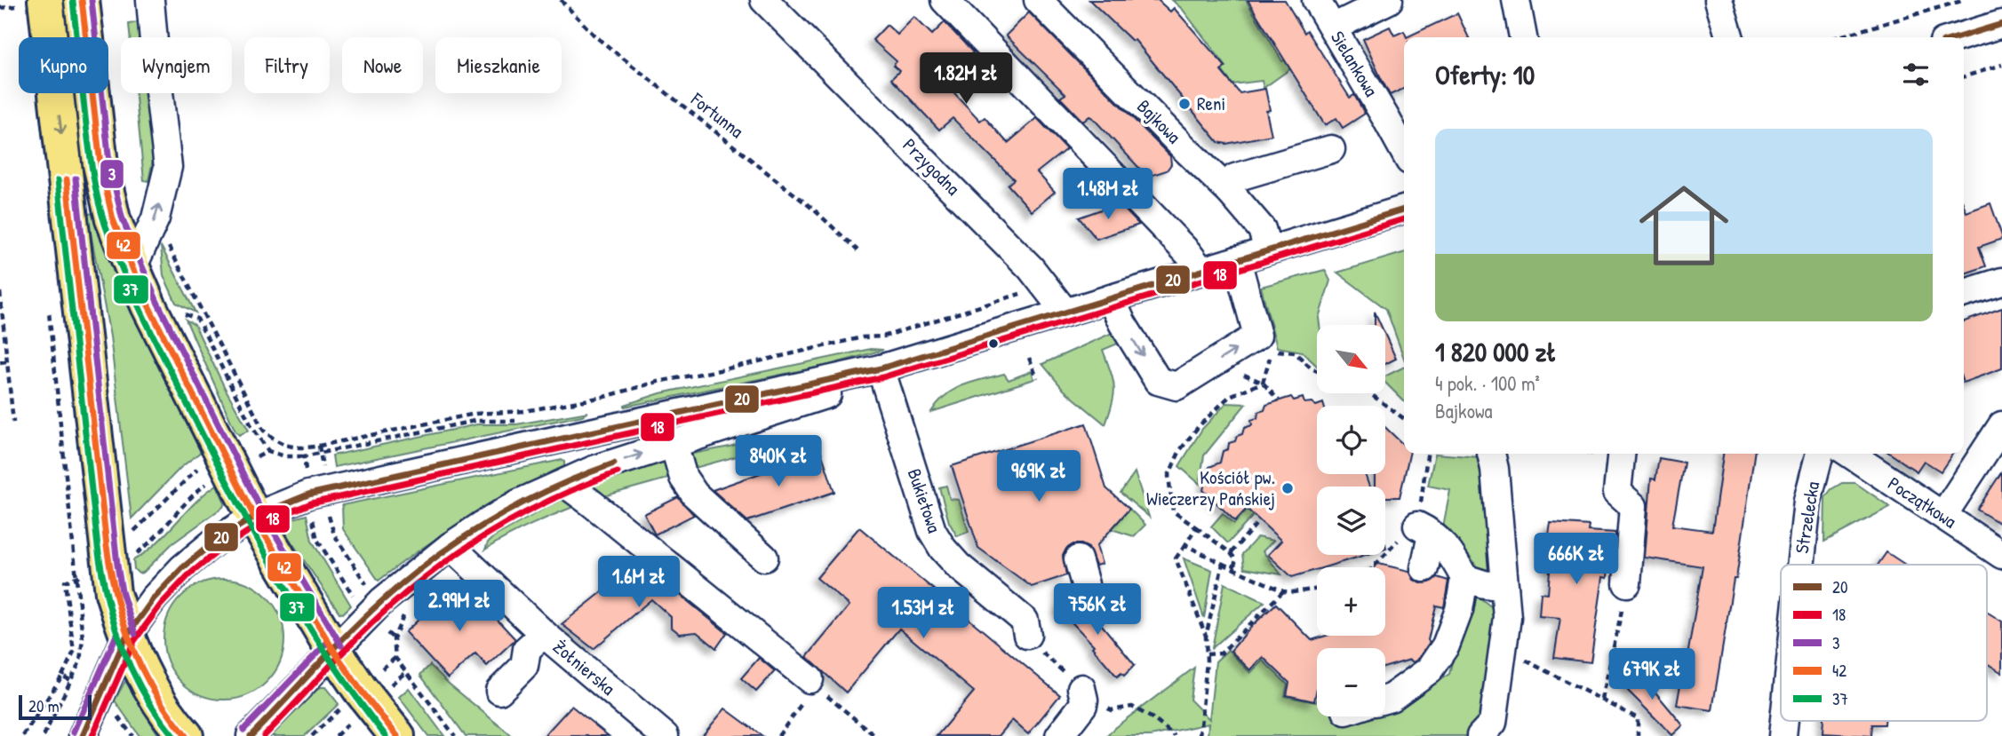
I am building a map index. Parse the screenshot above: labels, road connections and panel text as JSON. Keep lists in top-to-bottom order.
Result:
{
  "streets": {
    "street": [
      "Sielankowa",
      "Bajkowa",
      "Przygodna",
      "Bukietowa",
      "Początkowa",
      "Strzelecka",
      "Żołnierska"
    ],
    "path": ["Fortunna"]
  },
  "places": ["Reni", "Kościół pw. Wieczerzy Pańskiej"],
  "lines": [
    "transit line 3",
    "transit line 42",
    "transit line 37",
    "transit line 20",
    "transit line 18"
  ],
  "legend": [
    "20",
    "18",
    "3",
    "42",
    "37"
  ],
  "scale_bar": "20 m",
  "north": "bottom right",
  "page": {
    "chip": [
      "Kupno",
      "Wynajem",
      "Filtry",
      "Nowe",
      "Mieszkanie"
    ],
    "heading": "Oferty: 10",
    "price": [
      "1.82M zł",
      "1.48M zł",
      "840K zł",
      "969K zł",
      "666K zł",
      "1.6M zł",
      "2.99M zł",
      "756K zł",
      "1.53M zł",
      "679K zł"
    ],
    "list": [
      {
        "name": "1 820 000 zł",
        "note": "4 pok. · 100 m² · Bajkowa"
      }
    ],
    "map_buttons": ["+", "−"],
    "scale": "20 m"
  }
}
